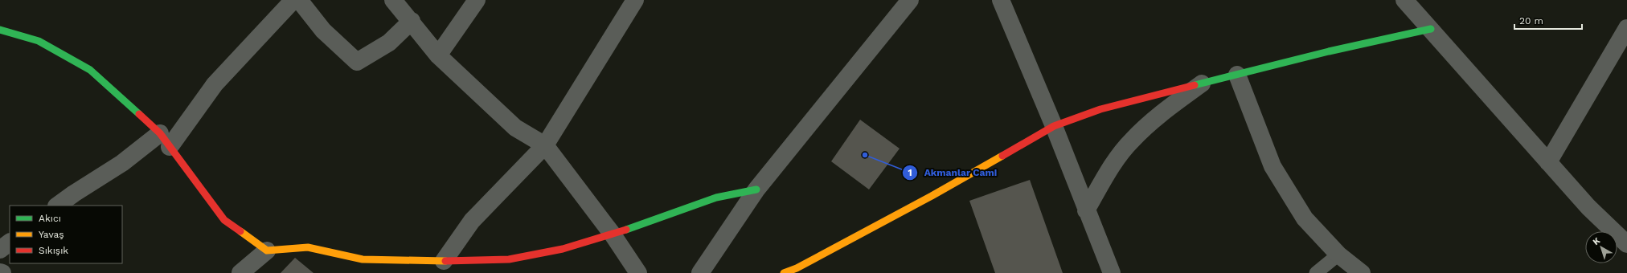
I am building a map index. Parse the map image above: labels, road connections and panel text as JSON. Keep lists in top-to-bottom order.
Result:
{
  "places": ["Akmanlar Cami"],
  "legend": ["Akıcı", "Yavaş", "Sıkışık"],
  "scale_bar": "20 m",
  "north": "top left"
}
